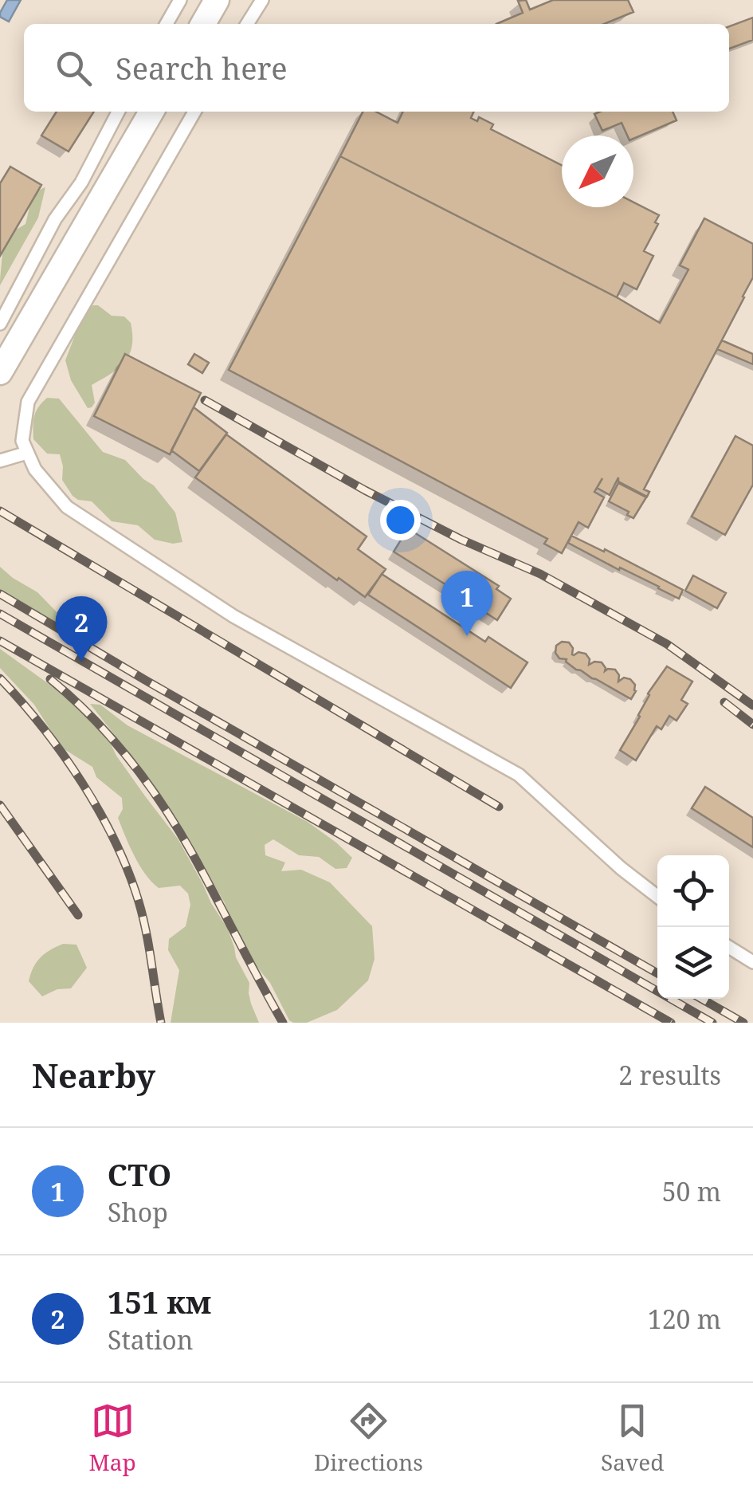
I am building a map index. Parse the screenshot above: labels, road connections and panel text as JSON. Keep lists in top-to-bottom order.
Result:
{
  "north": "bottom left",
  "page": {
    "search": "Search here",
    "pins": ["1", "2"],
    "heading": ["Nearby", "2 results"],
    "list": [
      {
        "mark": "1",
        "name": "СТО",
        "note": "Shop",
        "value": "50 m"
      },
      {
        "mark": "2",
        "name": "151 км",
        "note": "Station",
        "value": "120 m"
      }
    ],
    "nav": ["Map", "Directions", "Saved"]
  }
}
